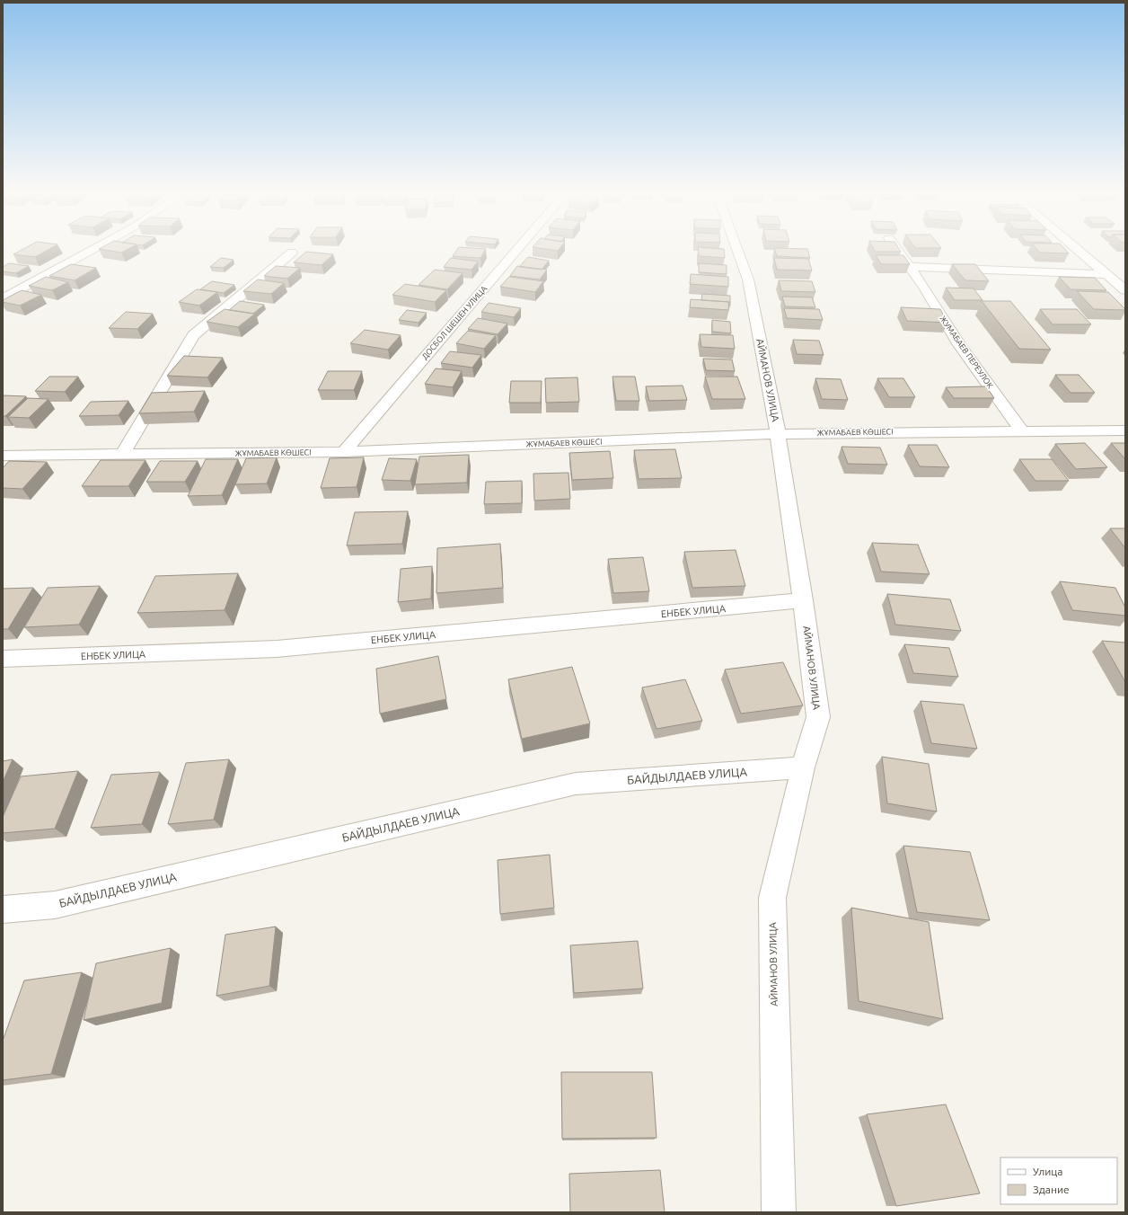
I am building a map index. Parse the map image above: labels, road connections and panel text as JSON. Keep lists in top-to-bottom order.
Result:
{
  "streets": {
    "street": [
      "ДОСБОЛ ШЕШЕН УЛИЦА",
      "ЖУМАБАЕВ ПЕРЕУЛОК",
      "АЙМАНОВ УЛИЦА",
      "ЖҰМАБАЕВ КӨШЕСІ",
      "ЕНБЕК УЛИЦА",
      "БАЙДЫЛДАЕВ УЛИЦА"
    ]
  },
  "crossings": [
    ["ДОСБОЛ ШЕШЕН УЛИЦА", "ЖҰМАБАЕВ КӨШЕСІ"],
    ["ЖУМАБАЕВ ПЕРЕУЛОК", "ЖҰМАБАЕВ КӨШЕСІ"],
    ["АЙМАНОВ УЛИЦА", "ЖҰМАБАЕВ КӨШЕСІ"],
    ["АЙМАНОВ УЛИЦА", "ЕНБЕК УЛИЦА"],
    ["АЙМАНОВ УЛИЦА", "БАЙДЫЛДАЕВ УЛИЦА"]
  ],
  "legend": ["Улица", "Здание"]
}
